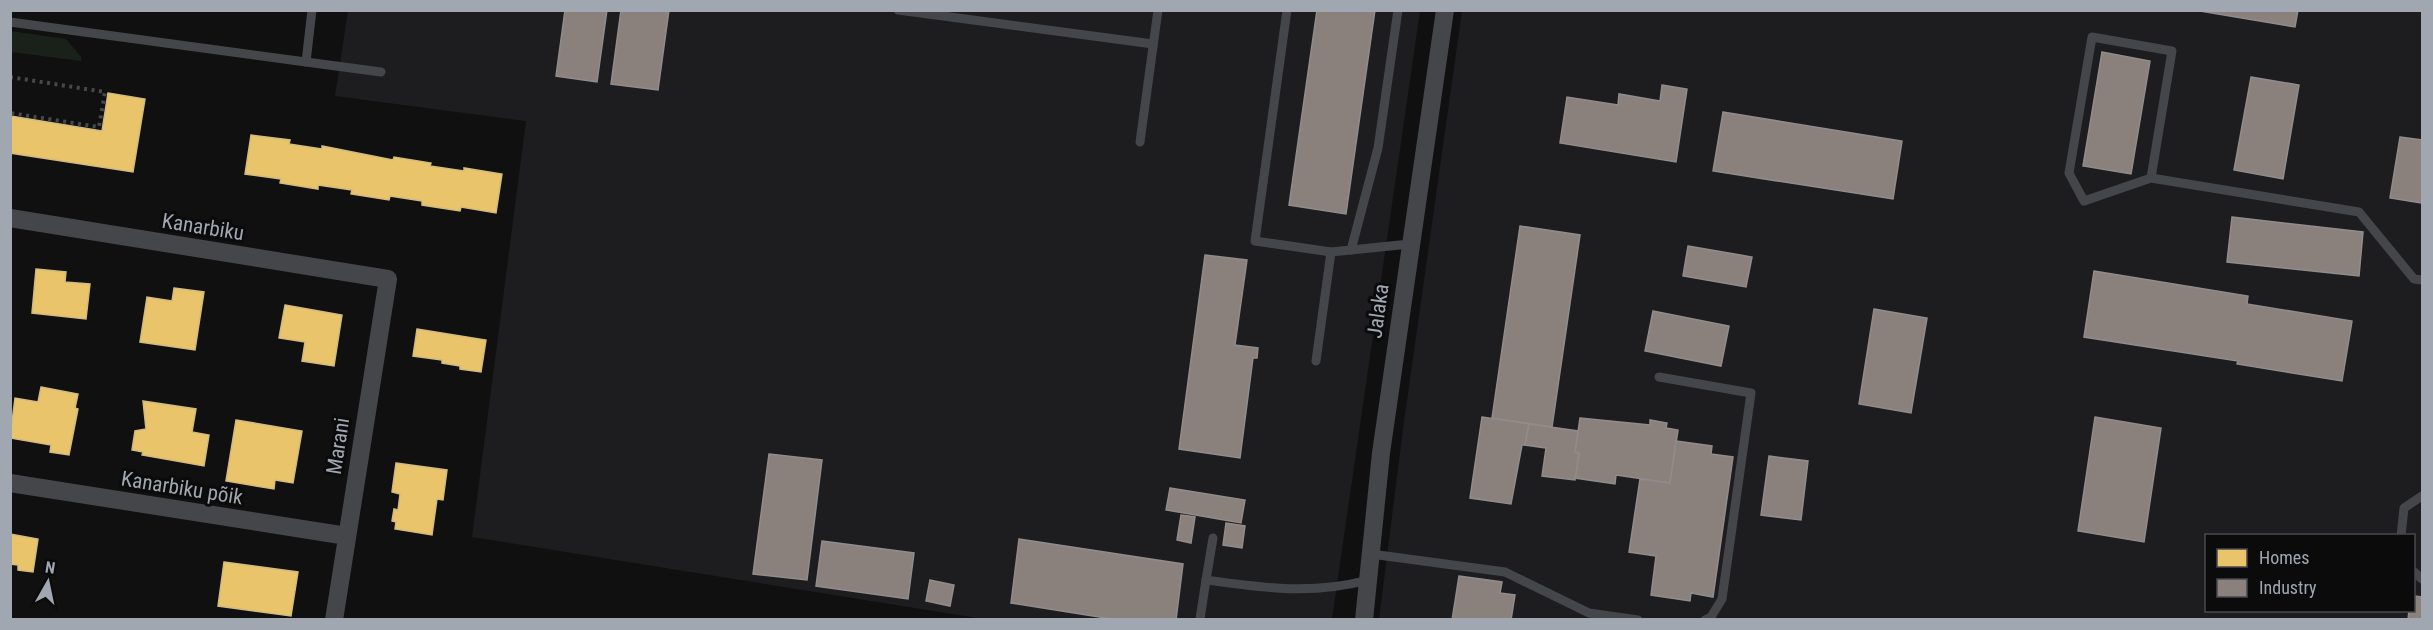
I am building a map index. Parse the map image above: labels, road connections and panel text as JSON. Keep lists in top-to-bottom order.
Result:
{
  "streets": {
    "street": [
      "Kanarbiku",
      "Jalaka",
      "Marani",
      "Kanarbiku põik"
    ]
  },
  "crossings": [
    ["Kanarbiku", "Marani"],
    ["Marani", "Kanarbiku põik"]
  ],
  "legend": ["Homes", "Industry"],
  "north": "top"
}
